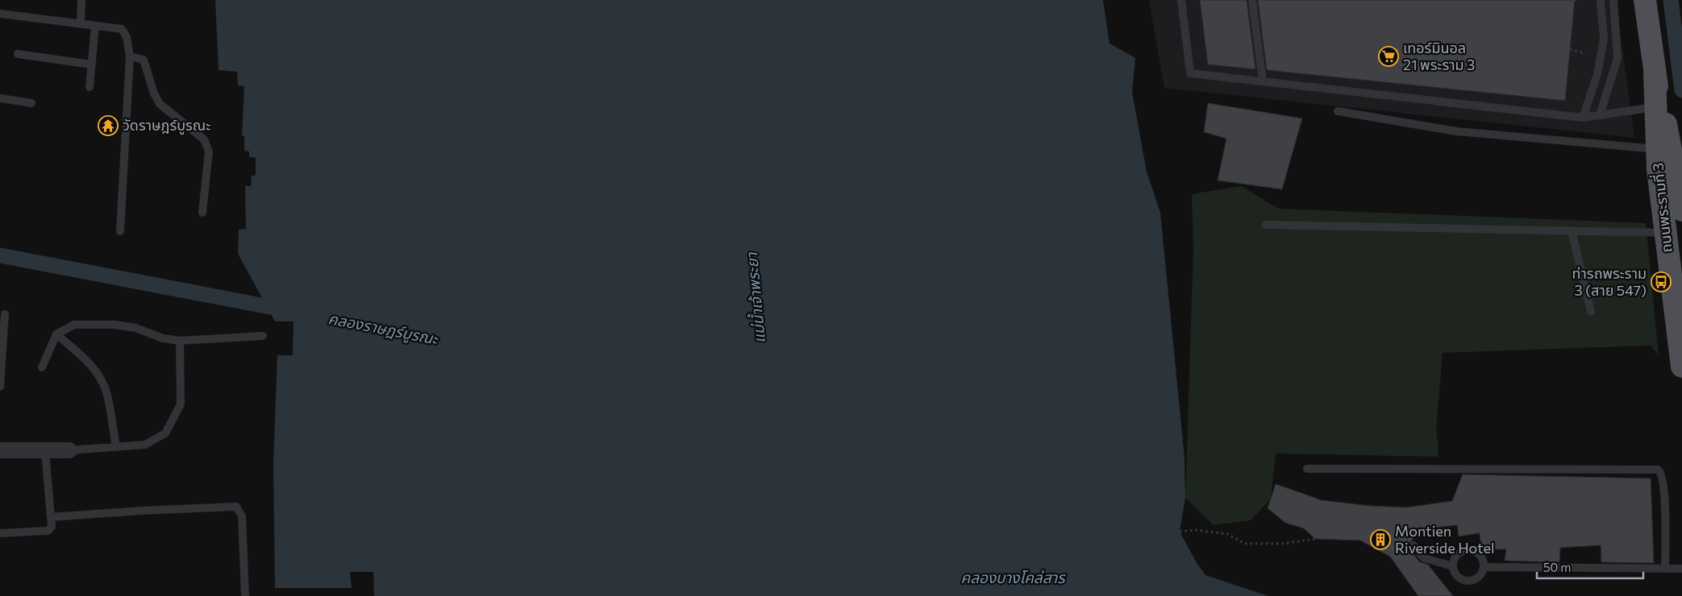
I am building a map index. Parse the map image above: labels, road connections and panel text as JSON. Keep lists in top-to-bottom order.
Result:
{
  "streets": {
    "main road": ["ถนนพระรามที่ 3"]
  },
  "water": ["แม่น้ำเจ้าพระยา", "คลองราษฎร์บูรณะ", "คลองบางโคล่สาร"],
  "places": {
    "supermarket": ["เทอร์มินอล 21 พระราม 3"],
    "temple": ["วัดราษฎร์บูรณะ"],
    "bus stop": ["ท่ารถพระราม 3 (สาย 547)"],
    "building": ["Montien Riverside Hotel"]
  },
  "scale_bar": "50 m"
}
